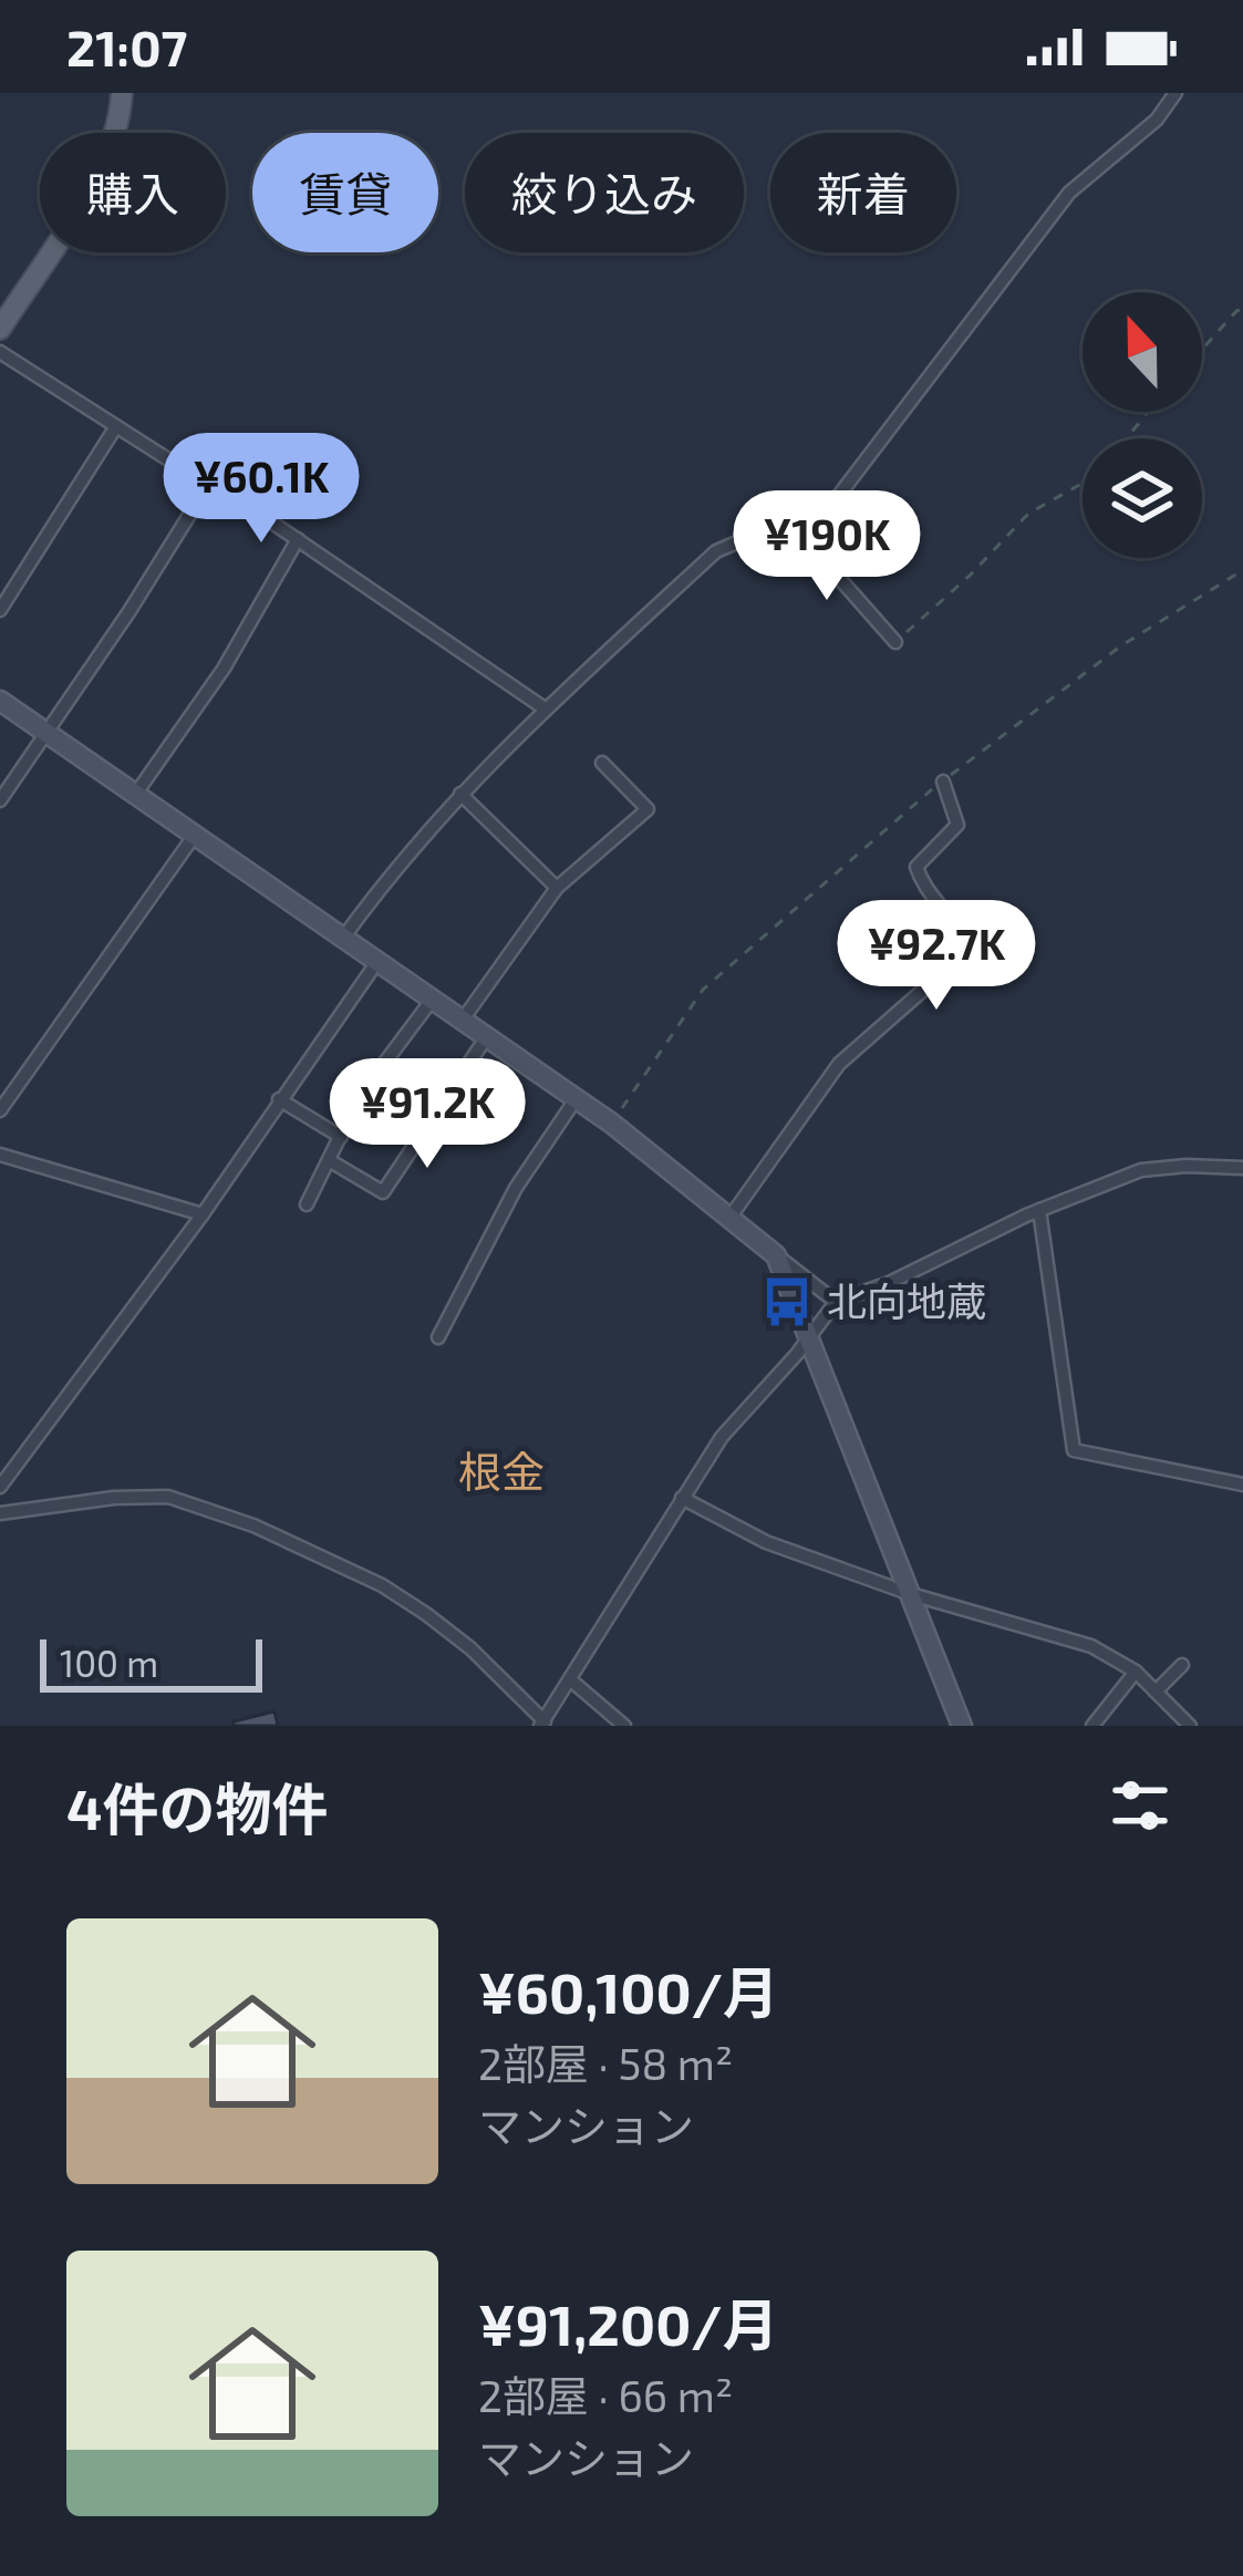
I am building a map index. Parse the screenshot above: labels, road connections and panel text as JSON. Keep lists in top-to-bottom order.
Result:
{
  "districts": ["根金"],
  "places": {
    "bus stop": ["北向地蔵"]
  },
  "scale_bar": "100 m",
  "north": "top",
  "page": {
    "status": "21:07",
    "chip": [
      "購入",
      "賃貸",
      "絞り込み",
      "新着"
    ],
    "price": [
      "¥60.1K",
      "¥190K",
      "¥92.7K",
      "¥91.2K"
    ],
    "scale": "100 m",
    "heading": "4件の物件",
    "list": [
      {
        "name": "¥60,100/月",
        "note": "2部屋 · 58 m² · マンション"
      },
      {
        "name": "¥91,200/月",
        "note": "2部屋 · 66 m² · マンション"
      }
    ]
  }
}
